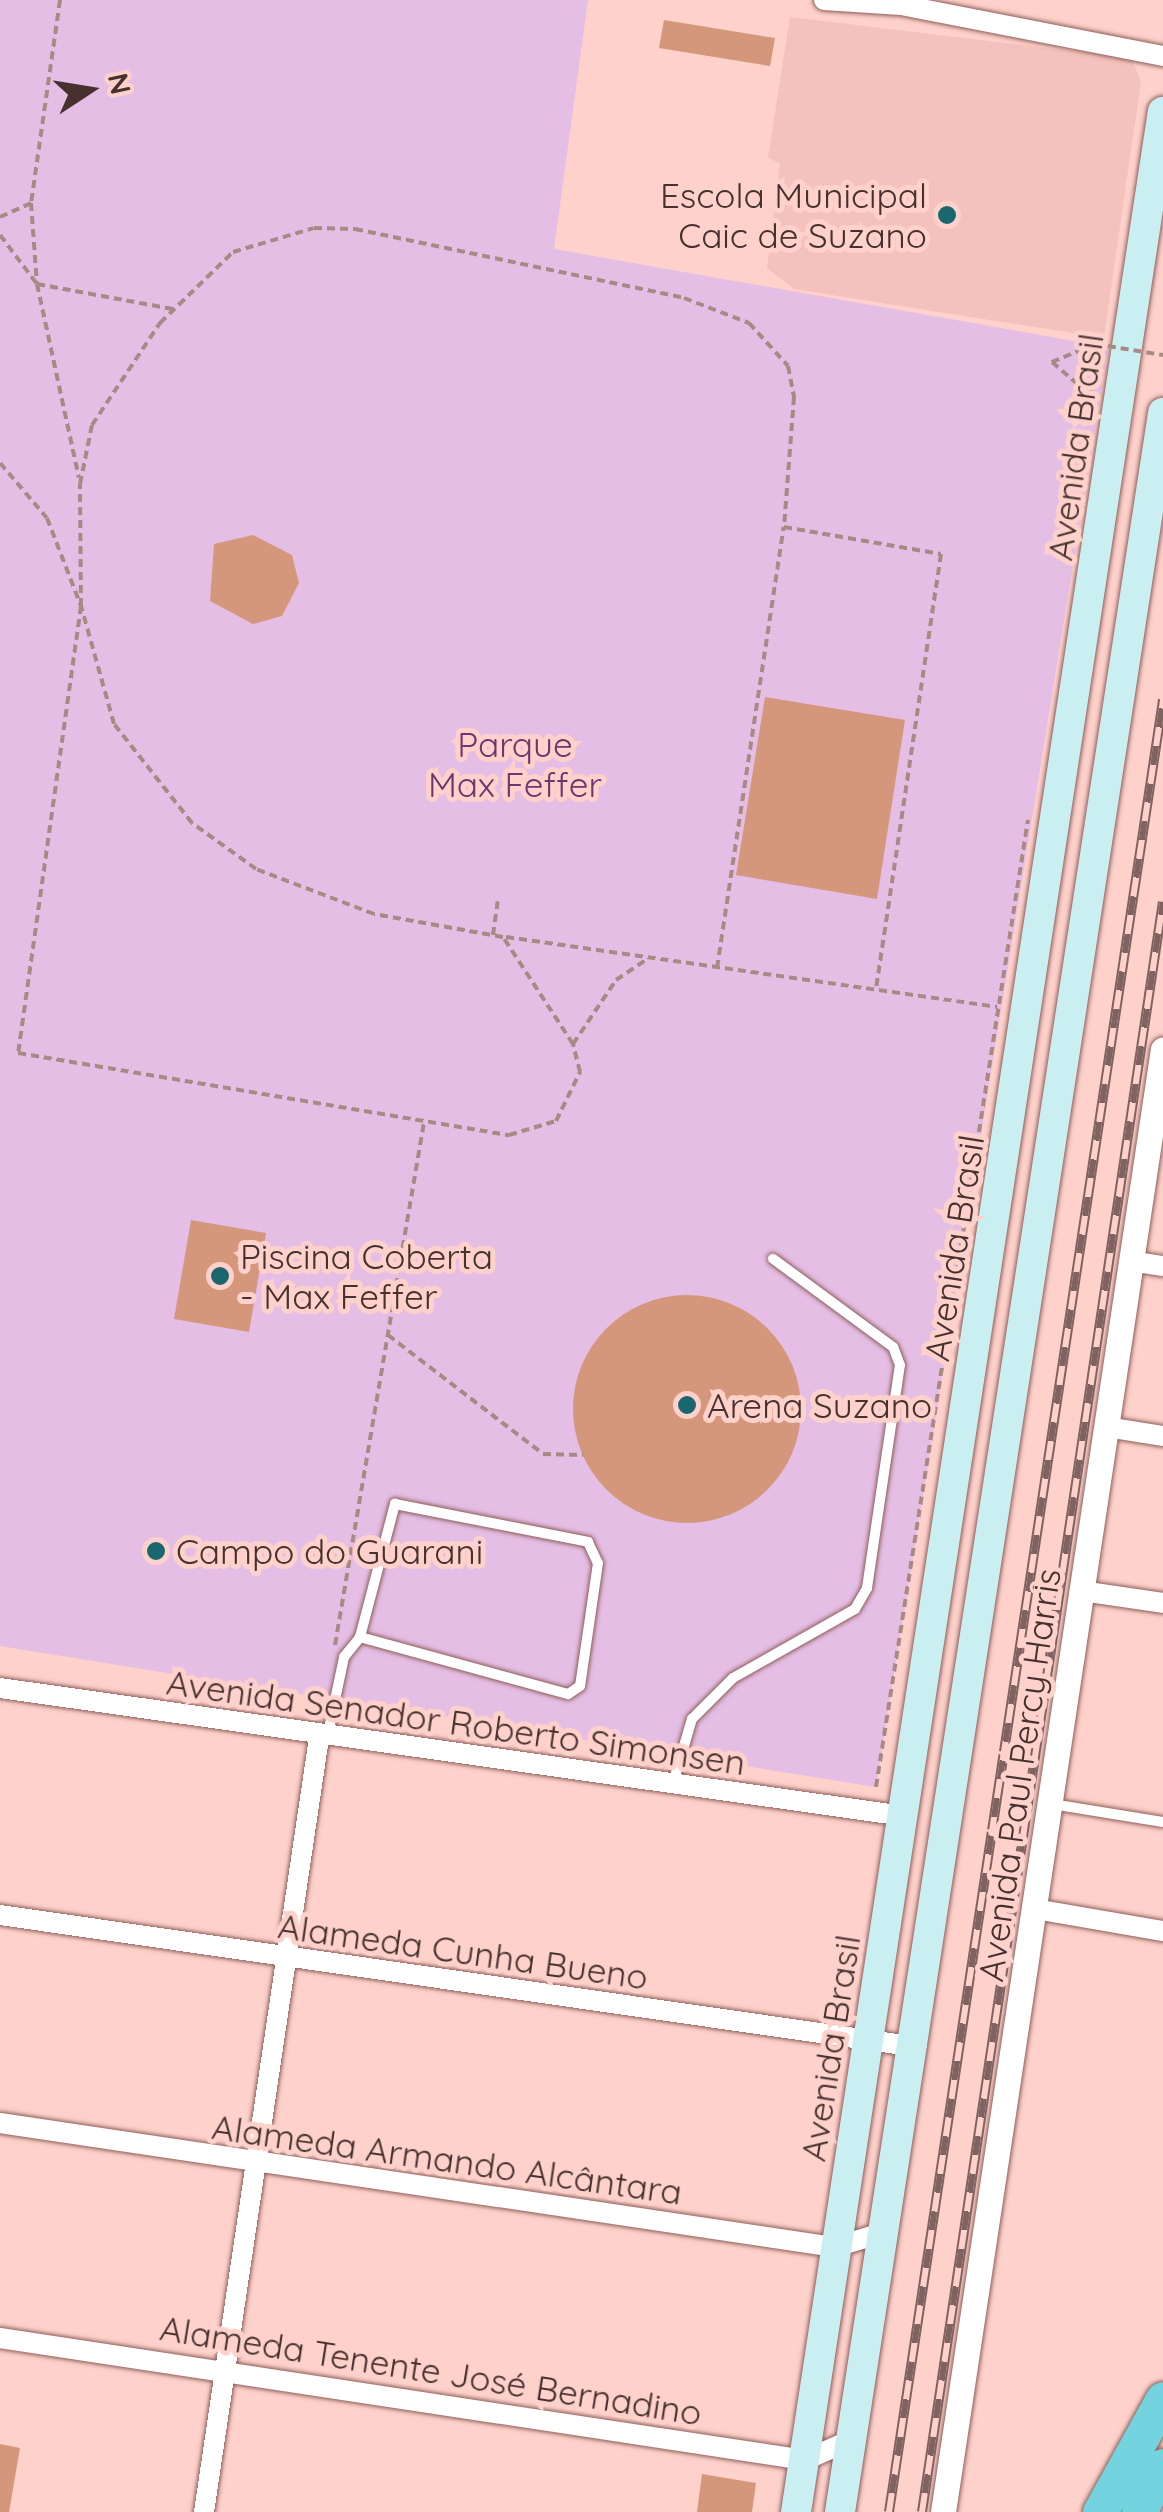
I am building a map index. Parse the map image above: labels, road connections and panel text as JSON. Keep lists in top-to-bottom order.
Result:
{
  "streets": {
    "main road": ["Avenida Brasil"],
    "street": [
      "Avenida Senador Roberto Simonsen",
      "Avenida Paul Percy Harris",
      "Alameda Cunha Bueno",
      "Alameda Armando Alcântara",
      "Alameda Tenente José Bernadino"
    ]
  },
  "crossings": [
    ["Avenida Brasil", "Avenida Senador Roberto Simonsen"],
    ["Avenida Brasil", "Alameda Cunha Bueno"],
    ["Avenida Brasil", "Alameda Armando Alcântara"],
    ["Avenida Brasil", "Alameda Tenente José Bernadino"]
  ],
  "parks": ["Parque Max Feffer"],
  "places": [
    "Escola Municipal Caic de Suzano",
    "Piscina Coberta - Max Feffer",
    "Arena Suzano",
    "Campo do Guarani"
  ],
  "north": "right"
}
